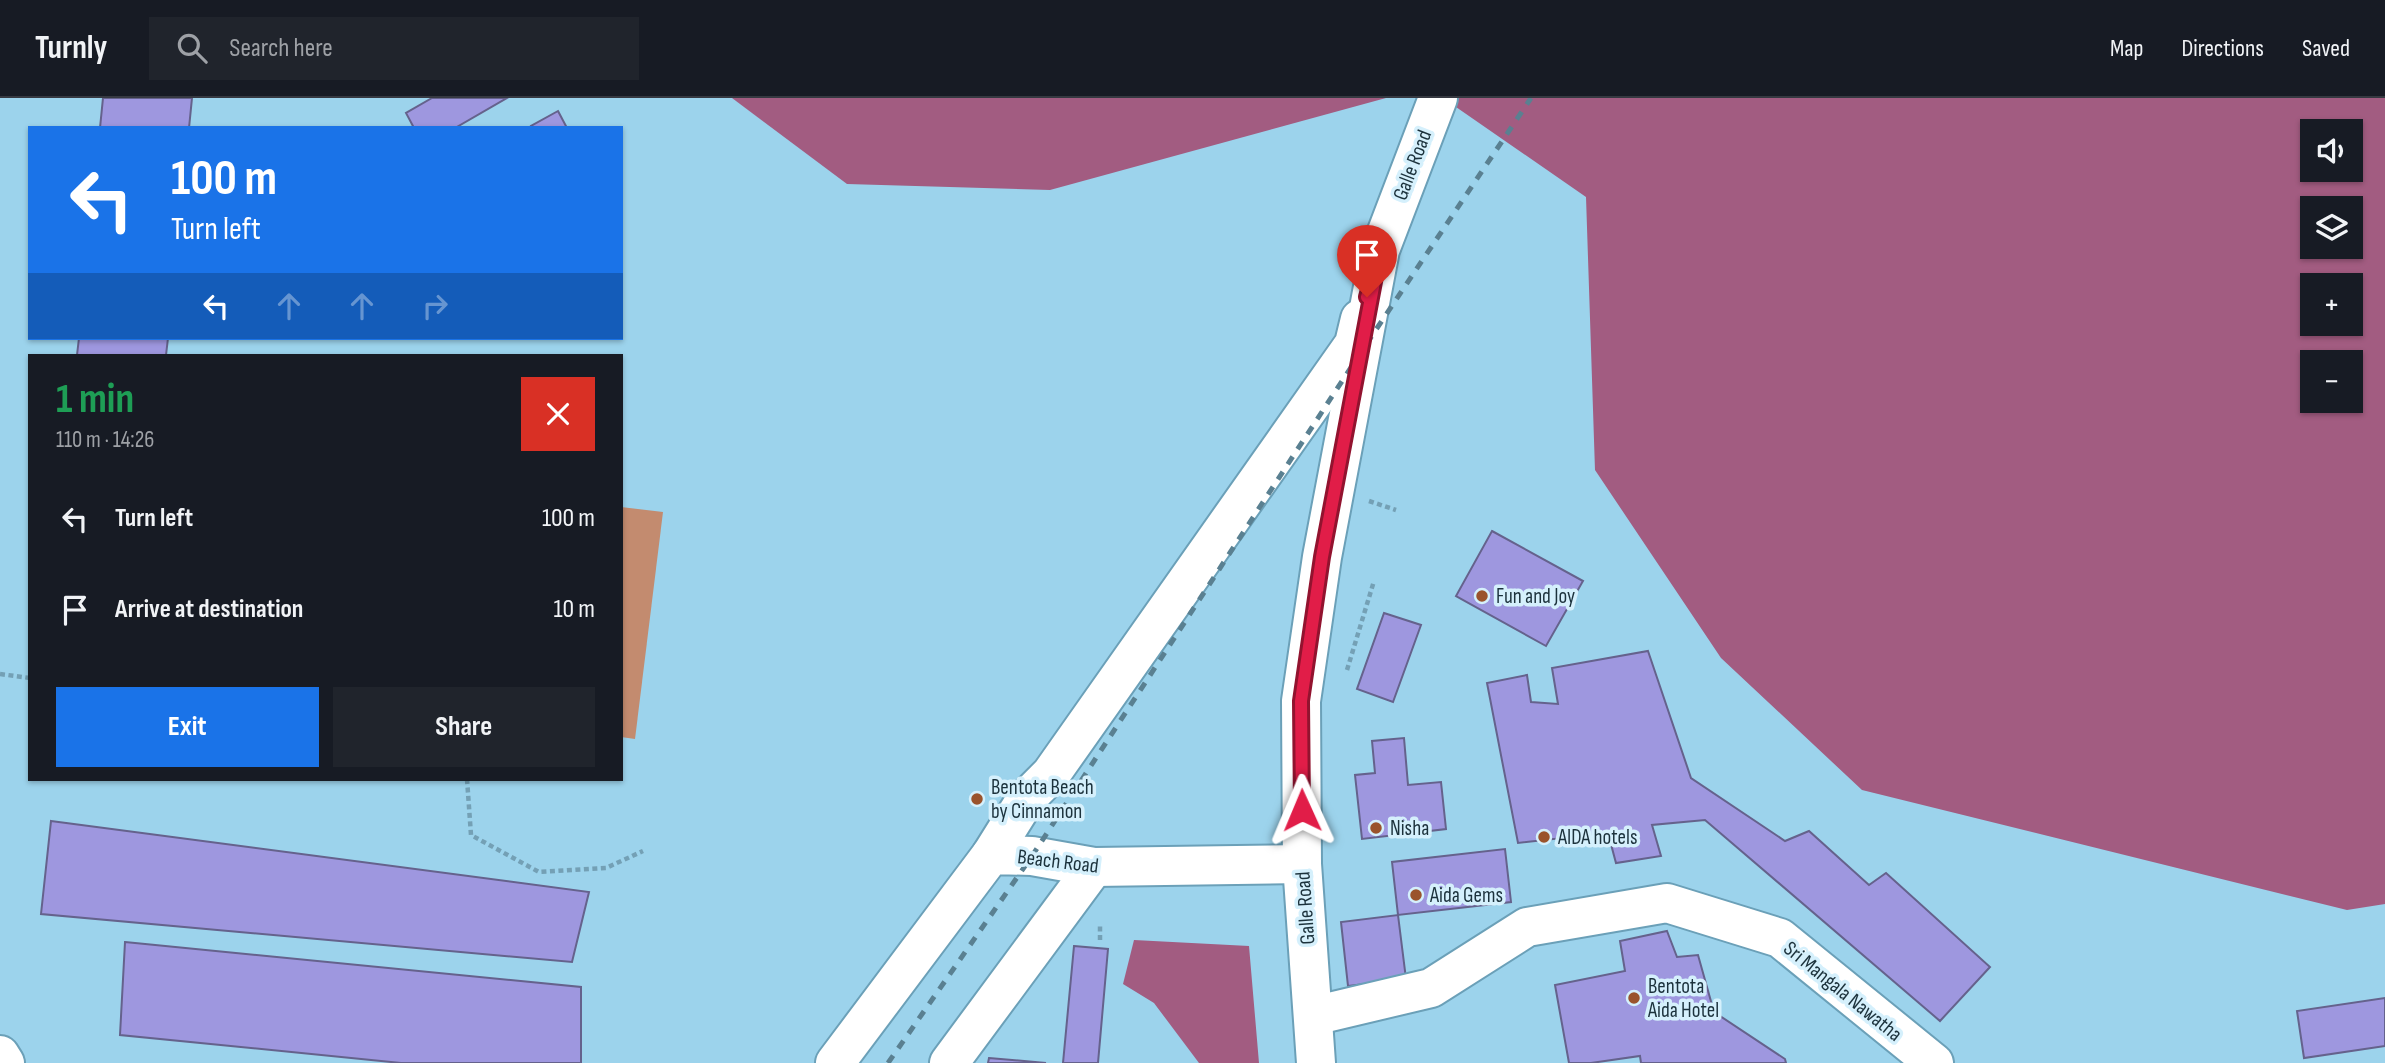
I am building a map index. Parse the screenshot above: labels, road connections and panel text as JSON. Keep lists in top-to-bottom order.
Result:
{
  "streets": {
    "main road": ["Galle Road", "Beach Road", "Sri Mangala Nawatha"]
  },
  "crossings": [
    ["Galle Road", "Beach Road"],
    ["Galle Road", "Sri Mangala Nawatha"]
  ],
  "places": [
    "Fun and Joy",
    "Bentota Beach by Cinnamon",
    "Nisha",
    "AIDA hotels",
    "Aida Gems",
    "Bentota Aida Hotel"
  ],
  "page": {
    "header": "Turnly",
    "search": "Search here",
    "nav": ["Map", "Directions", "Saved"],
    "map_buttons": ["+", "−"],
    "turn": ["100 m", "Turn left"],
    "heading": ["1 min", "110 m · 14:26"],
    "list": [
      {
        "name": "Turn left",
        "value": "100 m"
      },
      {
        "name": "Arrive at destination",
        "value": "10 m"
      }
    ],
    "buttons": ["Exit", "Share"]
  }
}
